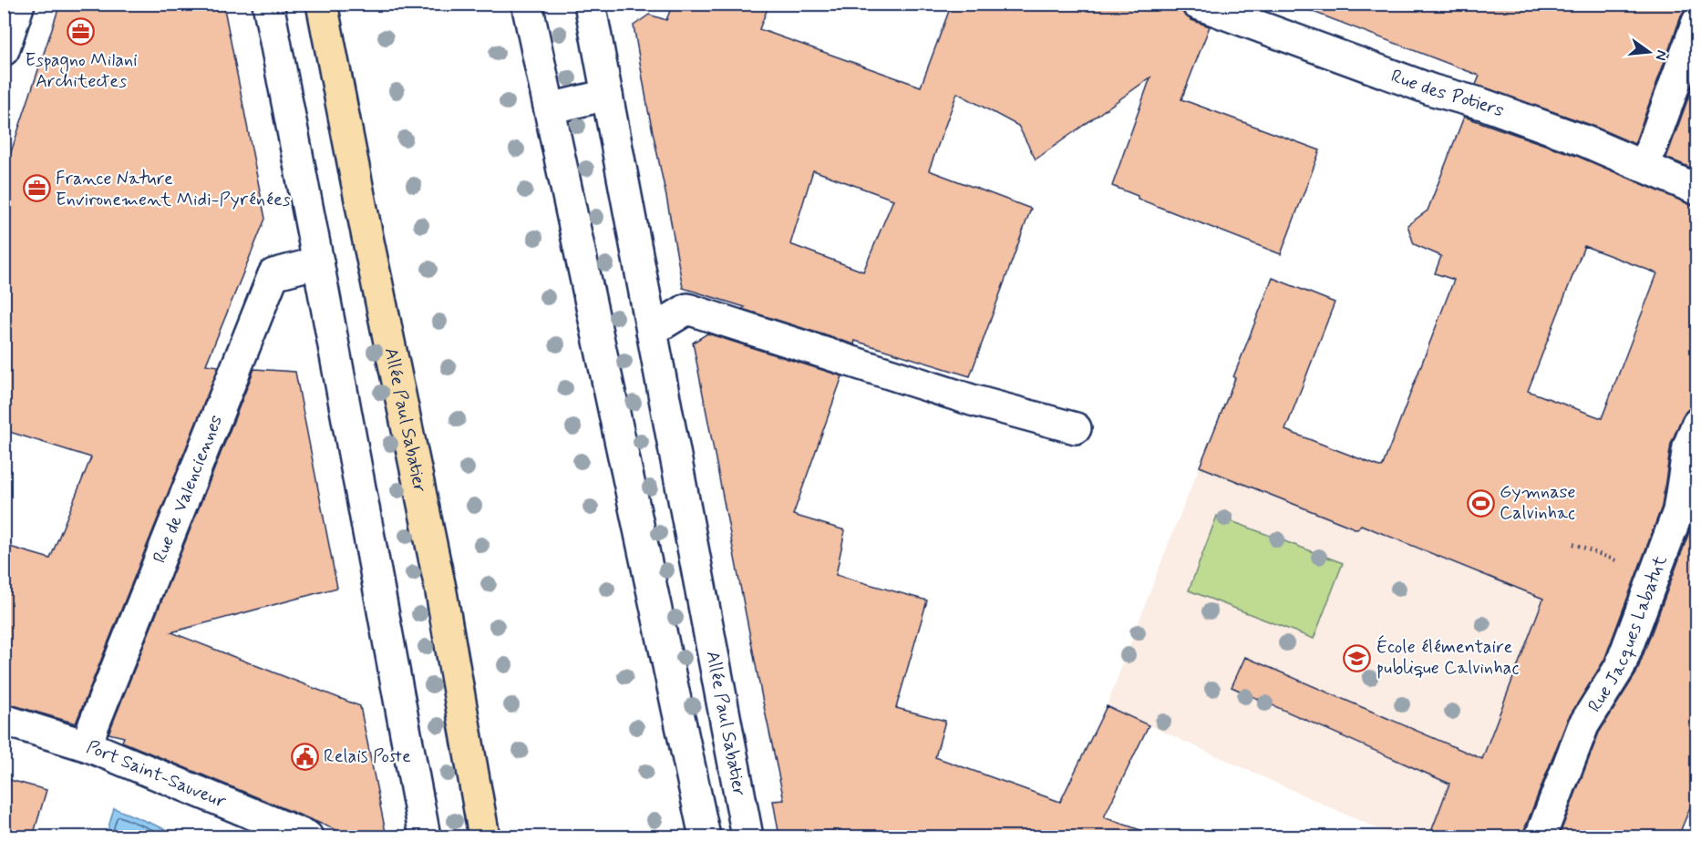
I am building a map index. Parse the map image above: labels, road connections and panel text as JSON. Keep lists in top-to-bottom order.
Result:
{
  "streets": {
    "main road": ["Allée Paul Sabatier"],
    "street": [
      "Rue des Potiers",
      "Rue de Valenciennes",
      "Rue Jacques Labatut",
      "Port Saint-Sauveur"
    ]
  },
  "crossings": [
    ["Rue de Valenciennes", "Port Saint-Sauveur"]
  ],
  "places": {
    "office": ["Espagno Milani Architectes", "France Nature Environement Midi-Pyrénées"],
    "sports": ["Gymnase Calvinhac"],
    "school or university": ["École élémentaire publique Calvinhac"],
    "public building": ["Relais Poste"]
  },
  "north": "right"
}
